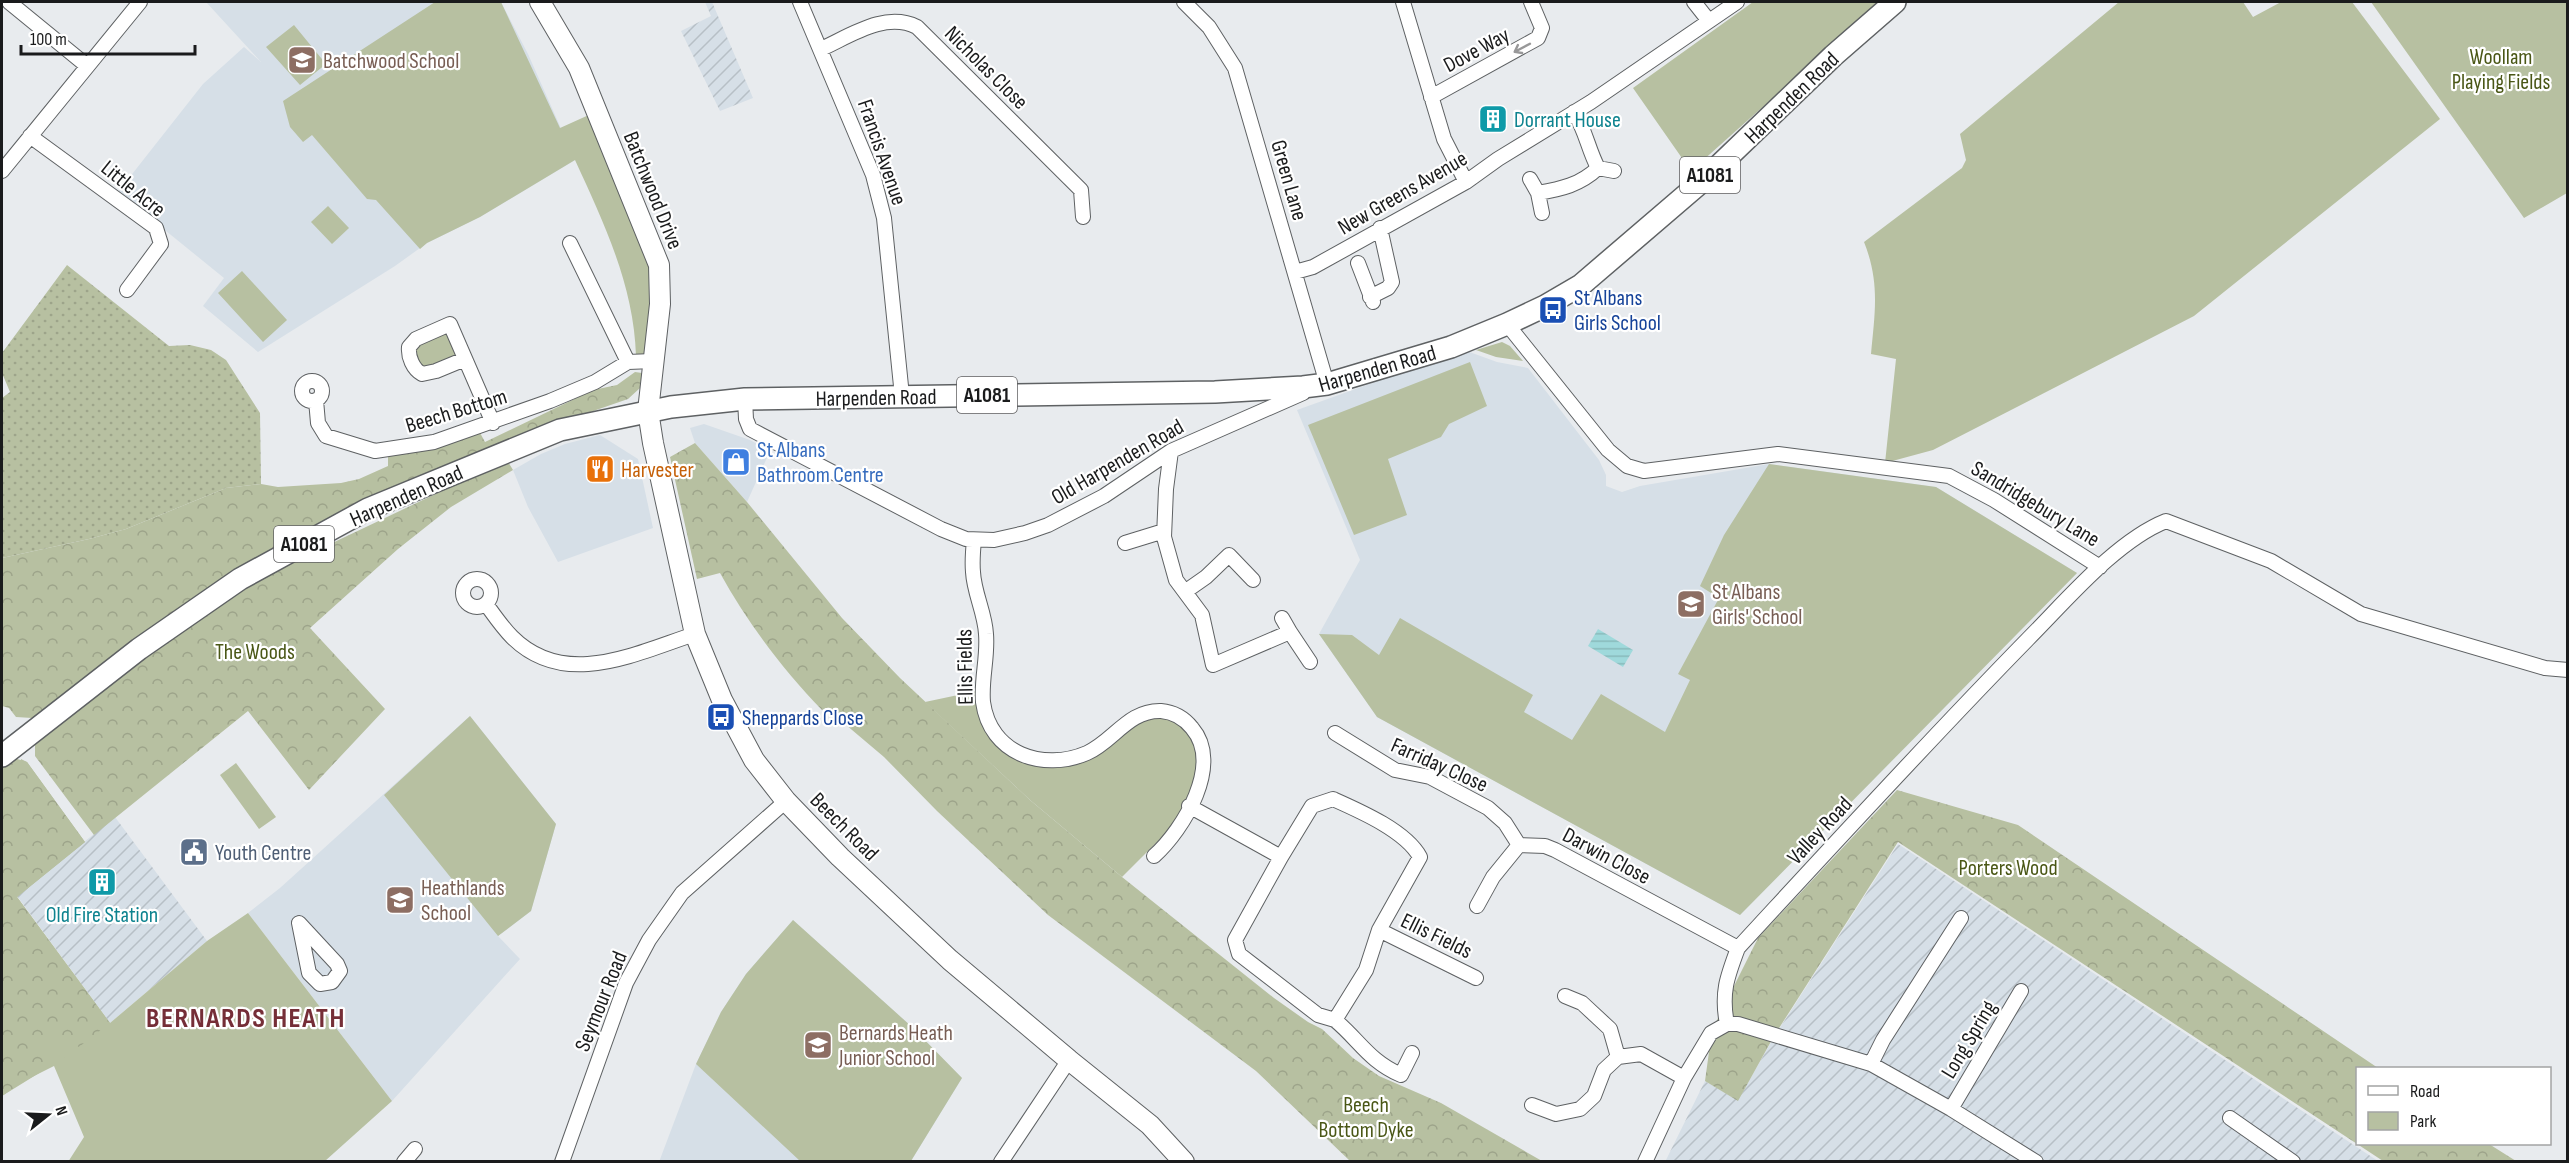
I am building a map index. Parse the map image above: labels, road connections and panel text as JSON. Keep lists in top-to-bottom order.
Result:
{
  "streets": {
    "main road": ["Harpenden Road", "A1081"],
    "street": [
      "Dove Way",
      "Nicholas Close",
      "Francis Avenue",
      "Green Lane",
      "Little Acre",
      "Batchwood Drive",
      "New Greens Avenue",
      "Beech Bottom",
      "Old Harpenden Road",
      "Sandridgebury Lane",
      "Ellis Fields",
      "Farriday Close",
      "Beech Road",
      "Valley Road",
      "Darwin Close",
      "Seymour Road",
      "Long Spring"
    ]
  },
  "crossings": [
    ["Nicholas Close", "Francis Avenue"],
    ["Harpenden Road", "Francis Avenue"],
    ["Harpenden Road", "Green Lane"],
    ["Harpenden Road", "Batchwood Drive"],
    ["Harpenden Road", "Old Harpenden Road"],
    ["Harpenden Road", "Sandridgebury Lane"],
    ["Harpenden Road", "Beech Road"],
    ["Green Lane", "New Greens Avenue"],
    ["Batchwood Drive", "Beech Road"],
    ["Old Harpenden Road", "Ellis Fields"],
    ["Sandridgebury Lane", "Valley Road"],
    ["Farriday Close", "Darwin Close"],
    ["Beech Road", "Seymour Road"],
    ["Valley Road", "Darwin Close"]
  ],
  "one_way": ["Dove Way"],
  "districts": ["BERNARDS HEATH"],
  "parks": [
    "Woollam Playing Fields",
    "The Woods",
    "Porters Wood",
    "Beech Bottom Dyke"
  ],
  "places": {
    "school or university": [
      "Batchwood School",
      "St Albans Girls' School",
      "Heathlands School",
      "Bernards Heath Junior School"
    ],
    "building": ["Dorrant House", "Old Fire Station"],
    "bus stop": ["St Albans Girls School", "Sheppards Close"],
    "shop": ["St Albans Bathroom Centre"],
    "restaurant": ["Harvester"],
    "public building": ["Youth Centre"]
  },
  "legend": ["Road", "Park"],
  "scale_bar": "100 m",
  "north": "right"
}
